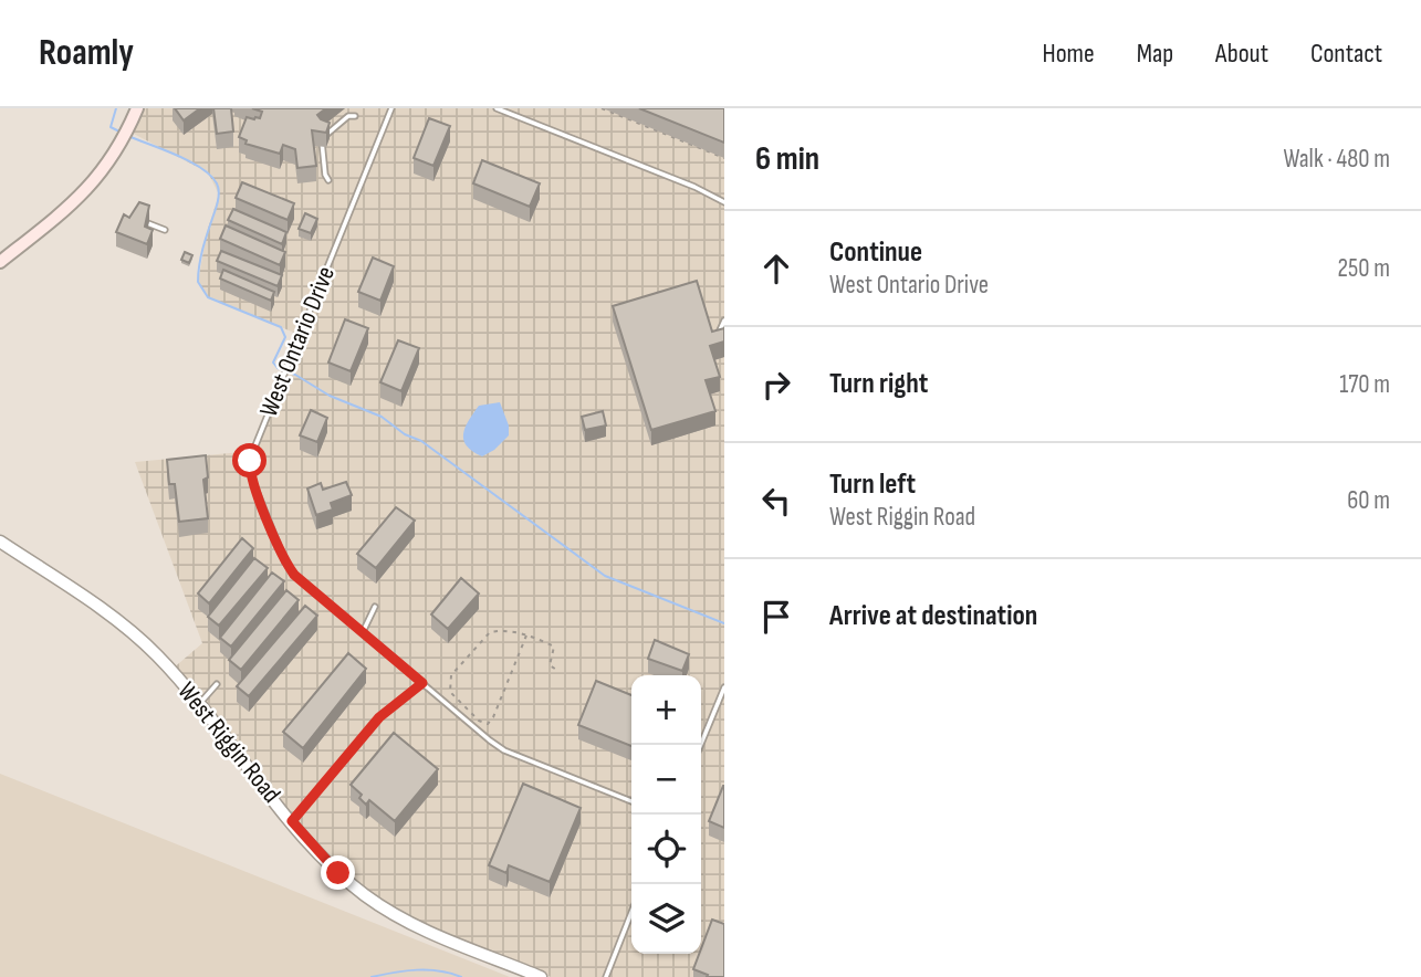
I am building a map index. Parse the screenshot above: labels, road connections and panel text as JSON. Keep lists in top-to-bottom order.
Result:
{
  "streets": {
    "street": ["West Riggin Road"],
    "lane": ["West Ontario Drive"]
  },
  "page": {
    "header": "Roamly",
    "nav": [
      "Home",
      "Map",
      "About",
      "Contact"
    ],
    "heading": ["6 min", "Walk · 480 m"],
    "list": [
      ["Continue", "West Ontario Drive", "250 m"],
      ["Turn right", "170 m"],
      ["Turn left", "West Riggin Road", "60 m"],
      "Arrive at destination"
    ],
    "map_buttons": ["+", "−"]
  }
}
